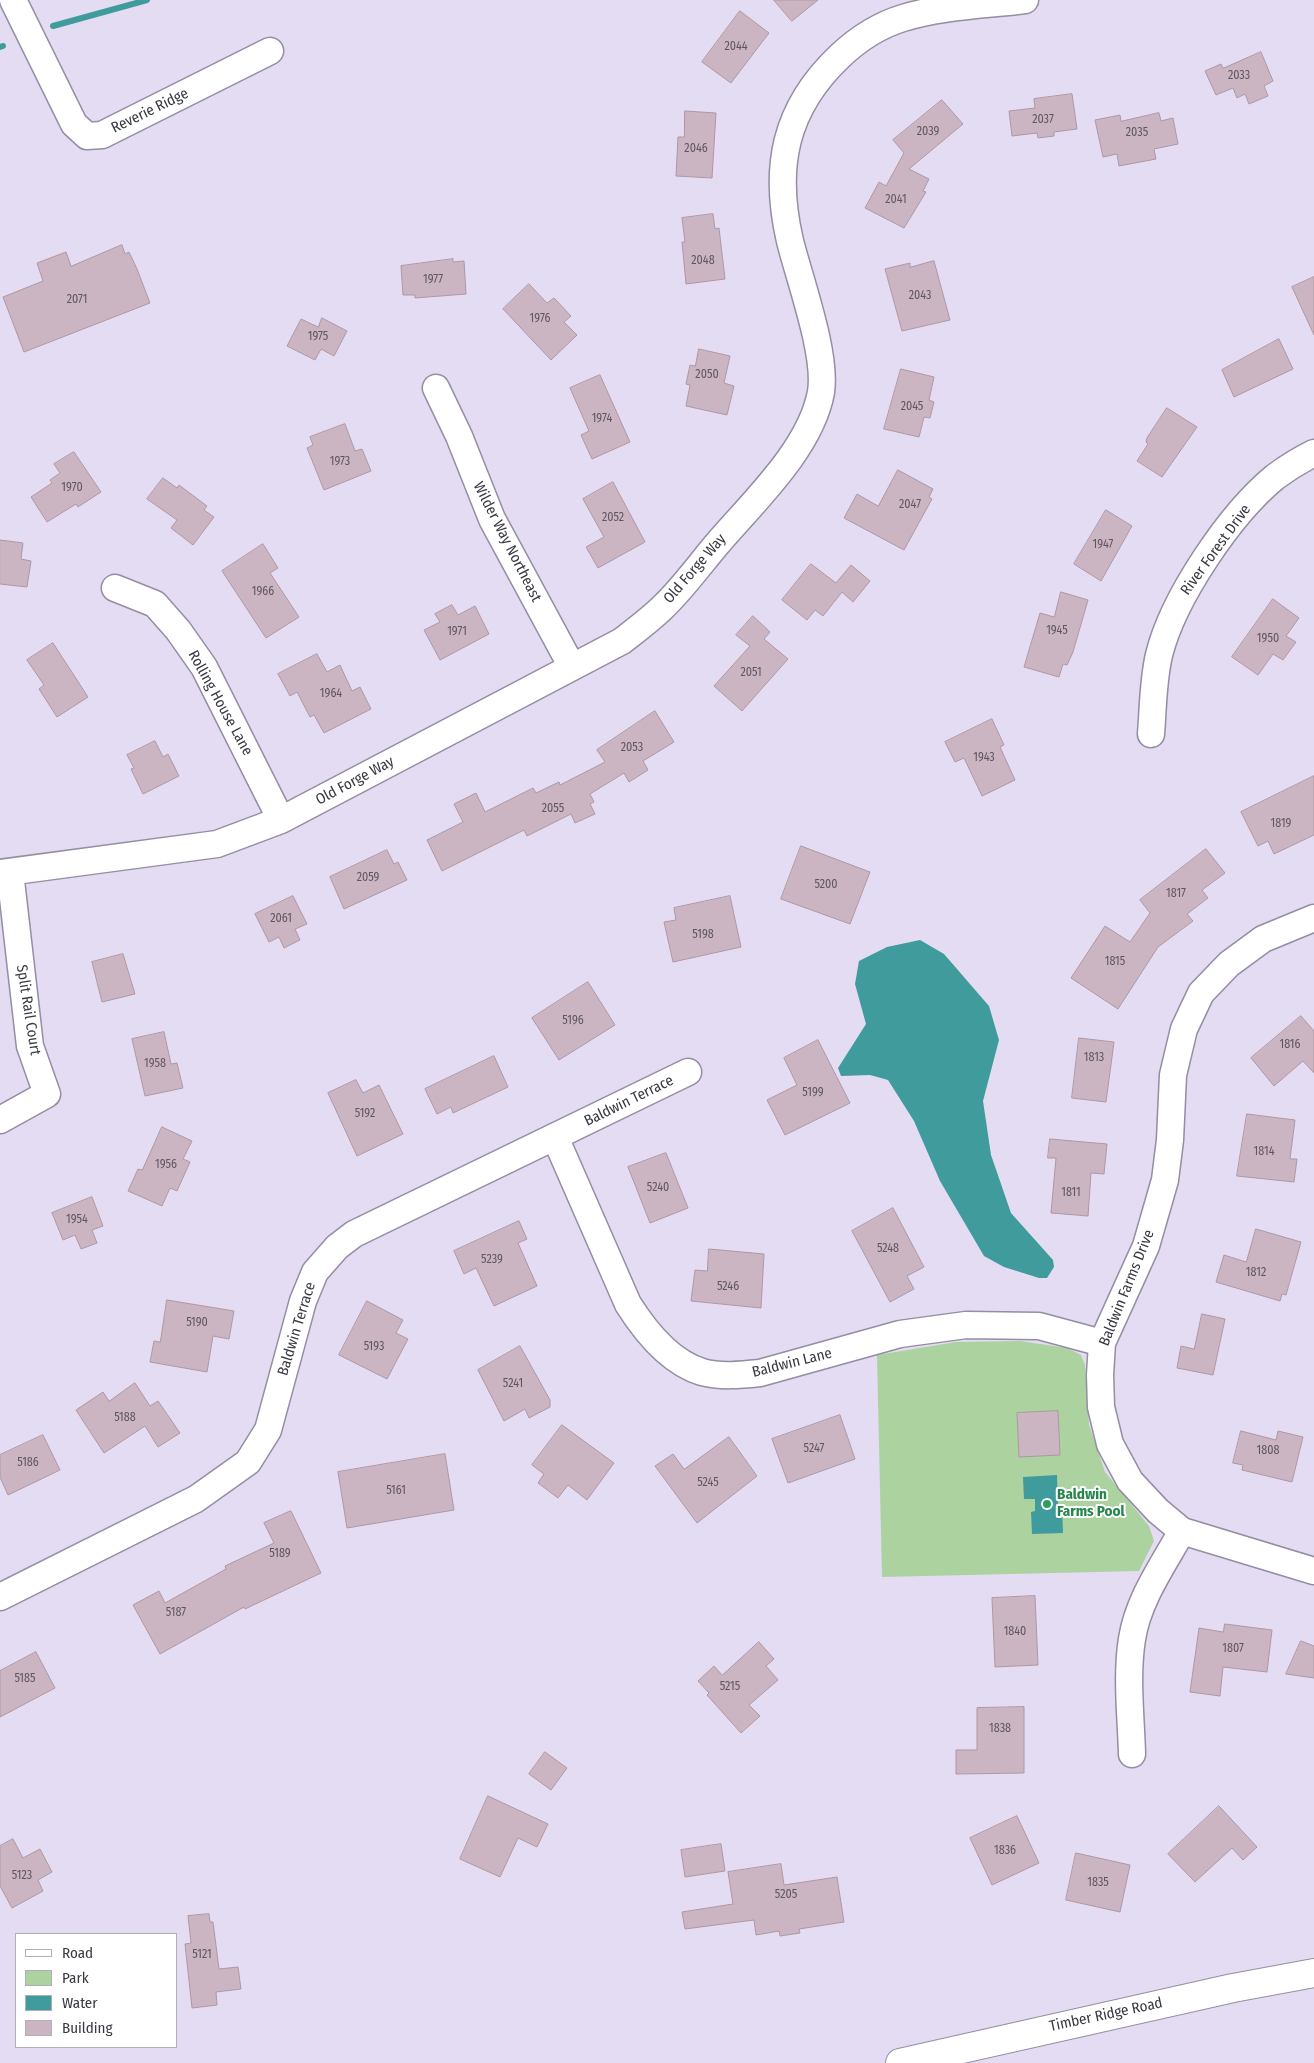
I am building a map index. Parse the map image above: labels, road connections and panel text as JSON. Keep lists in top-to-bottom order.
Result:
{
  "streets": {
    "street": [
      "Reverie Ridge",
      "Wilder Way Northeast",
      "River Forest Drive",
      "Old Forge Way",
      "Rolling House Lane",
      "Split Rail Court",
      "Baldwin Terrace",
      "Baldwin Farms Drive",
      "Baldwin Lane",
      "Timber Ridge Road"
    ]
  },
  "crossings": [
    ["Wilder Way Northeast", "Old Forge Way"],
    ["Old Forge Way", "Rolling House Lane"],
    ["Old Forge Way", "Split Rail Court"],
    ["Baldwin Terrace", "Baldwin Lane"],
    ["Baldwin Farms Drive", "Baldwin Lane"]
  ],
  "places": ["Baldwin Farms Pool"],
  "house_numbers": [
    "2044",
    "2033",
    "2037",
    "2039",
    "2035",
    "2046",
    "2041",
    "2048",
    "1977",
    "2043",
    "2071",
    "1976",
    "1975",
    "2050",
    "2045",
    "1974",
    "1973",
    "1970",
    "2047",
    "2052",
    "1947",
    "1966",
    "1945",
    "1971",
    "1950",
    "2051",
    "1964",
    "2053",
    "1943",
    "2055",
    "1819",
    "2059",
    "5200",
    "1817",
    "2061",
    "5198",
    "1815",
    "5196",
    "1816",
    "1813",
    "1958",
    "5199",
    "5192",
    "1814",
    "1956",
    "5240",
    "1811",
    "1954",
    "5248",
    "5239",
    "1812",
    "5246",
    "5190",
    "5193",
    "5241",
    "5188",
    "5247",
    "1808",
    "5186",
    "5245",
    "5161",
    "5189",
    "5187",
    "1840",
    "1807",
    "5185",
    "5215",
    "1838",
    "1836",
    "5123",
    "1835",
    "5205",
    "5121"
  ],
  "legend": [
    "Road",
    "Park",
    "Water",
    "Building"
  ]
}
